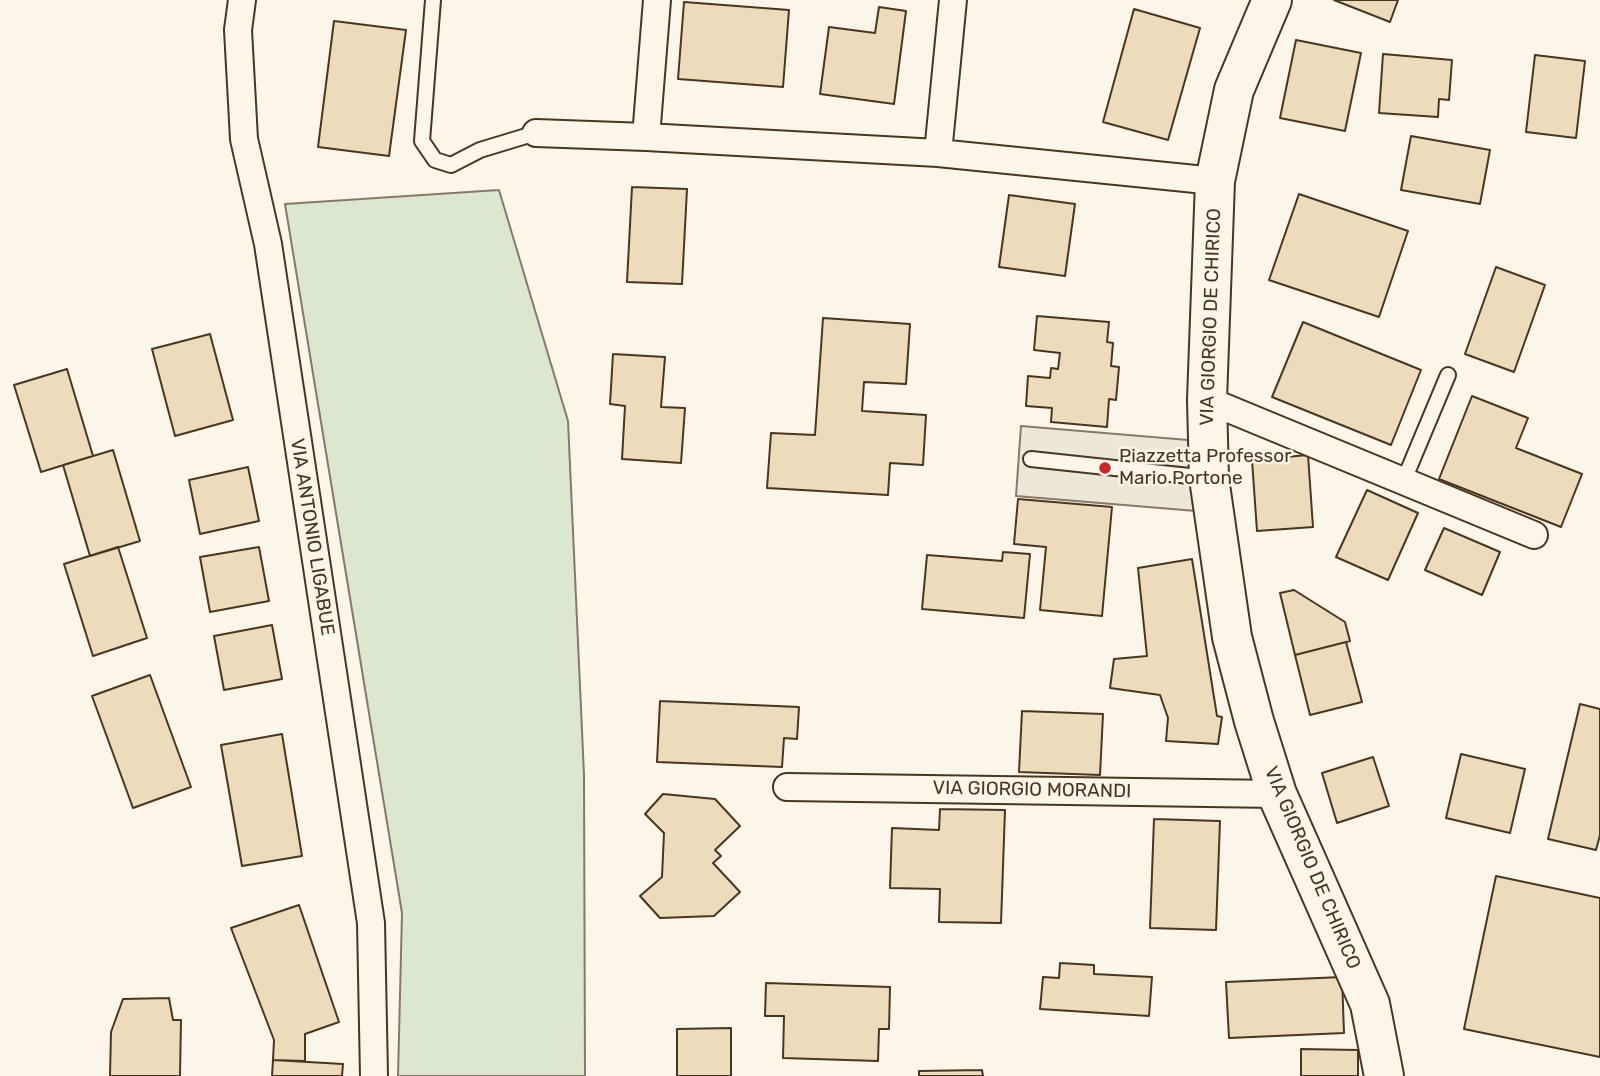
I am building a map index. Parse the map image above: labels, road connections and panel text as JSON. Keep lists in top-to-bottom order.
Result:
{
  "streets": {
    "main road": ["VIA GIORGIO DE CHIRICO"],
    "street": ["VIA ANTONIO LIGABUE", "VIA GIORGIO MORANDI"]
  },
  "crossings": [
    ["VIA GIORGIO DE CHIRICO", "VIA GIORGIO MORANDI"]
  ],
  "places": ["Piazzetta Professor Mario Portone"]
}
